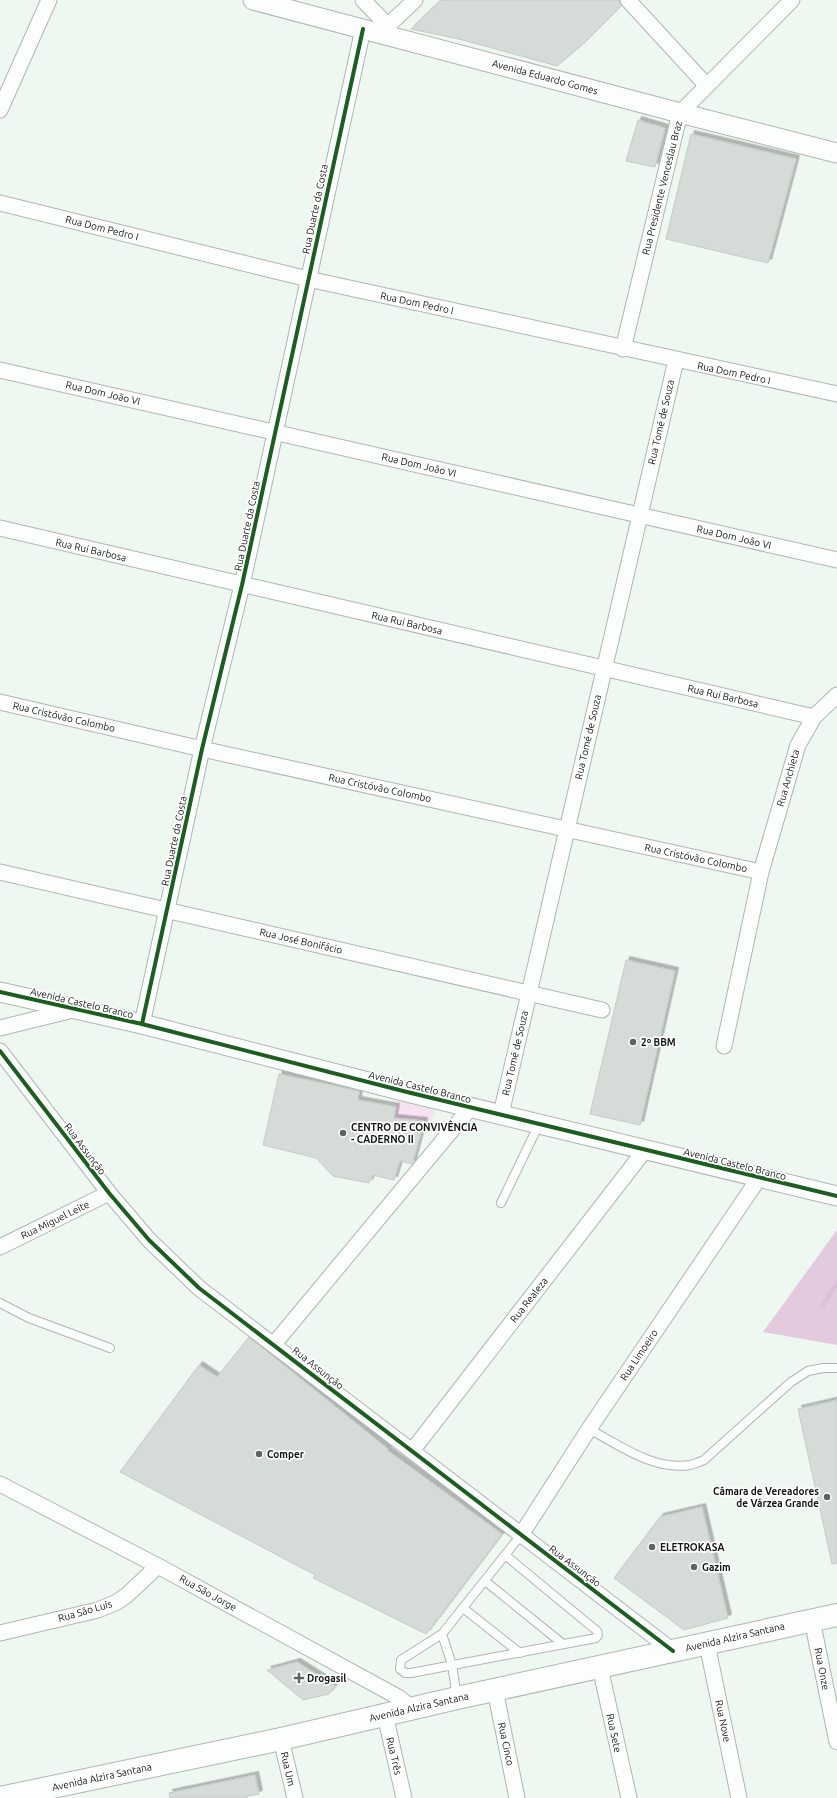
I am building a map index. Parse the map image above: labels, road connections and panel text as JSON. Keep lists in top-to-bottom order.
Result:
{
  "streets": {
    "main road": ["Avenida Alzira Santana"],
    "street": [
      "Avenida Eduardo Gomes",
      "Rua Presidente Venceslau Braz",
      "Rua Duarte da Costa",
      "Rua Dom Pedro I",
      "Rua Dom João VI",
      "Rua Tomé de Souza",
      "Rua Rui Barbosa",
      "Rua Cristóvão Colombo",
      "Rua Anchieta",
      "Rua José Bonifácio",
      "Avenida Castelo Branco",
      "Rua Assunção",
      "Rua Miguel Leite",
      "Rua Realeza",
      "Rua Limoeiro",
      "Rua São Jorge",
      "Rua São Luis",
      "Rua Onze",
      "Rua Nove",
      "Rua Sete",
      "Rua Cinco",
      "Rua Três",
      "Rua Um"
    ]
  },
  "crossings": [
    ["Avenida Eduardo Gomes", "Rua Presidente Venceslau Braz"],
    ["Avenida Eduardo Gomes", "Rua Duarte da Costa"],
    ["Rua Presidente Venceslau Braz", "Rua Dom Pedro I"],
    ["Rua Duarte da Costa", "Rua Dom Pedro I"],
    ["Rua Duarte da Costa", "Rua Dom João VI"],
    ["Rua Duarte da Costa", "Rua Rui Barbosa"],
    ["Rua Duarte da Costa", "Rua Cristóvão Colombo"],
    ["Rua Duarte da Costa", "Rua José Bonifácio"],
    ["Rua Duarte da Costa", "Avenida Castelo Branco"],
    ["Rua Dom Pedro I", "Rua Tomé de Souza"],
    ["Rua Dom João VI", "Rua Tomé de Souza"],
    ["Rua Tomé de Souza", "Rua Rui Barbosa"],
    ["Rua Tomé de Souza", "Rua Cristóvão Colombo"],
    ["Rua Tomé de Souza", "Rua José Bonifácio"],
    ["Rua Tomé de Souza", "Avenida Castelo Branco"],
    ["Rua Rui Barbosa", "Rua Anchieta"],
    ["Rua Cristóvão Colombo", "Rua Anchieta"],
    ["Avenida Castelo Branco", "Rua Realeza"],
    ["Avenida Castelo Branco", "Rua Limoeiro"],
    ["Rua Assunção", "Rua Miguel Leite"],
    ["Rua Assunção", "Rua Realeza"],
    ["Rua Assunção", "Rua Limoeiro"],
    ["Rua Assunção", "Avenida Alzira Santana"],
    ["Rua São Jorge", "Rua São Luis"],
    ["Rua São Jorge", "Avenida Alzira Santana"],
    ["Avenida Alzira Santana", "Rua Onze"],
    ["Avenida Alzira Santana", "Rua Nove"],
    ["Avenida Alzira Santana", "Rua Sete"],
    ["Avenida Alzira Santana", "Rua Cinco"],
    ["Avenida Alzira Santana", "Rua Três"],
    ["Avenida Alzira Santana", "Rua Um"]
  ],
  "places": {
    "other": [
      "2º BBM",
      "CENTRO DE CONVIVÊNCIA - CADERNO II",
      "Comper",
      "Câmara de Vereadores de Várzea Grande",
      "ELETROKASA",
      "Gazim"
    ],
    "health": ["Drogasil"]
  }
}
